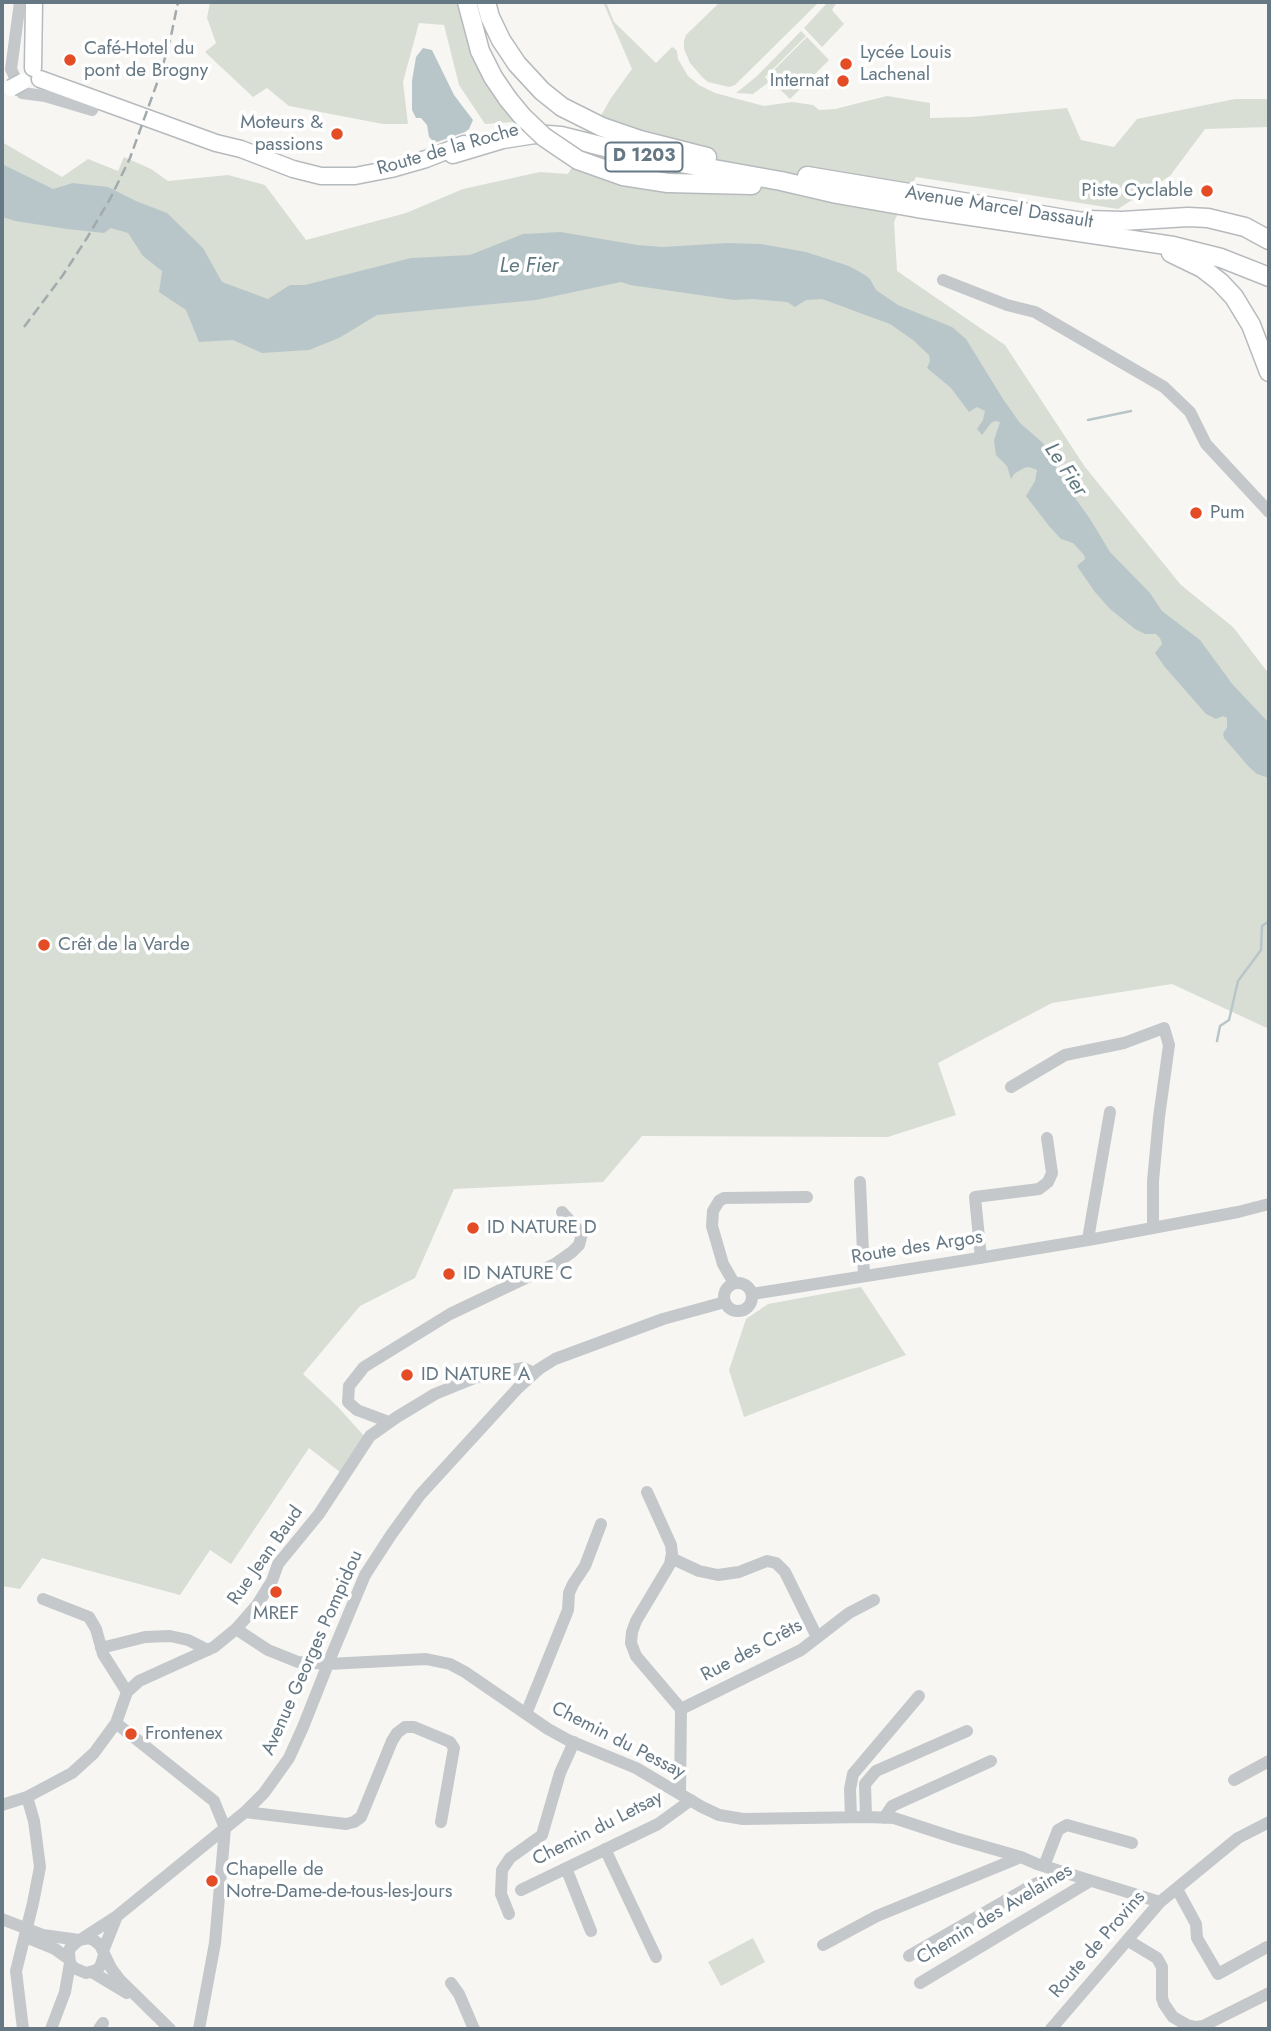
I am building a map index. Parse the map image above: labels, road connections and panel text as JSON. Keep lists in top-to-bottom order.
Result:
{
  "streets": {
    "highway": ["Route de la Roche", "D 1203", "Avenue Marcel Dassault"],
    "street": [
      "Route des Argos",
      "Rue Jean Baud",
      "Rue des Crêts",
      "Avenue Georges Pompidou",
      "Chemin du Pessay",
      "Chemin du Letsay",
      "Chemin des Avelaines",
      "Route de Provins"
    ]
  },
  "crossings": [
    ["Route de la Roche", "D 1203"],
    ["Route de la Roche", "Avenue Marcel Dassault"],
    ["D 1203", "Avenue Marcel Dassault"],
    ["Route des Argos", "Avenue Georges Pompidou"],
    ["Rue Jean Baud", "Avenue Georges Pompidou"],
    ["Rue Jean Baud", "Chemin du Pessay"],
    ["Avenue Georges Pompidou", "Chemin du Pessay"],
    ["Chemin du Pessay", "Chemin du Letsay"],
    ["Chemin du Pessay", "Chemin des Avelaines"],
    ["Chemin du Pessay", "Route de Provins"]
  ],
  "water": ["Le Fier"],
  "places": [
    "Café-Hotel du pont de Brogny",
    "Lycée Louis Lachenal",
    "Internat",
    "Moteurs & passions",
    "Piste Cyclable",
    "Pum",
    "Crêt de la Varde",
    "ID NATURE D",
    "ID NATURE C",
    "ID NATURE A",
    "MREF",
    "Frontenex",
    "Chapelle de Notre-Dame-de-tous-les-Jours"
  ]
}
